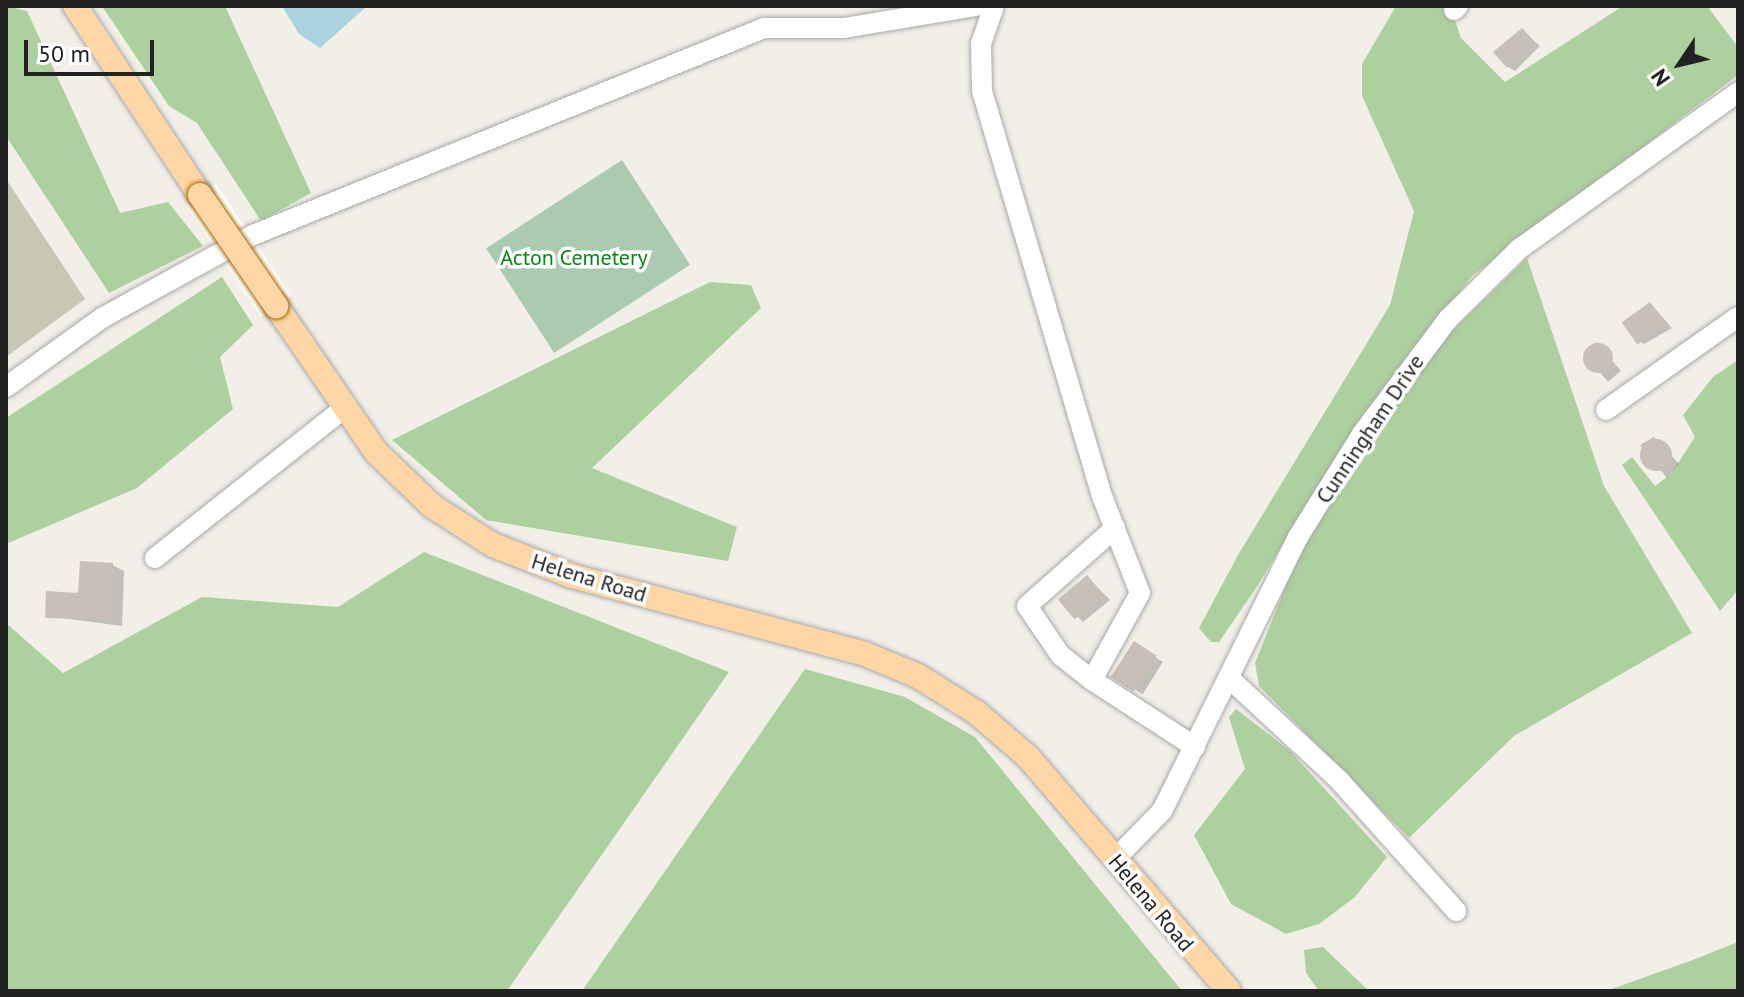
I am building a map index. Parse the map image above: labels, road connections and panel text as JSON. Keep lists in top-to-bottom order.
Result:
{
  "streets": {
    "main road": ["Helena Road"],
    "street": ["Cunningham Drive"]
  },
  "crossings": [
    ["Cunningham Drive", "Helena Road"]
  ],
  "parks": ["Acton Cemetery"],
  "scale_bar": "50 m",
  "north": "bottom left"
}
